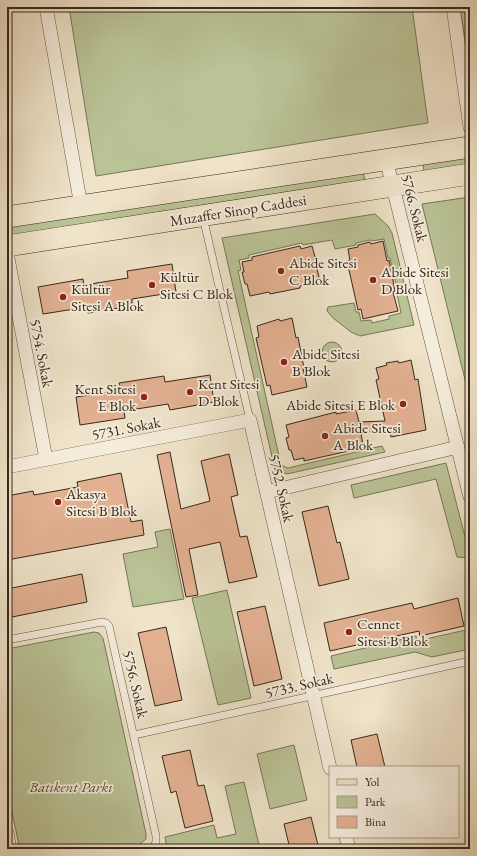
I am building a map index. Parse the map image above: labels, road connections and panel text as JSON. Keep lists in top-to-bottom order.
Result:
{
  "streets": {
    "main road": ["Muzaffer Sinop Caddesi"],
    "street": [
      "5766. Sokak",
      "5754. Sokak",
      "5731. Sokak",
      "5752. Sokak"
    ],
    "lane": ["5756. Sokak", "5733. Sokak"]
  },
  "crossings": [
    ["5766. Sokak", "Muzaffer Sinop Caddesi"],
    ["Muzaffer Sinop Caddesi", "5752. Sokak"],
    ["5754. Sokak", "5731. Sokak"],
    ["5731. Sokak", "5752. Sokak"],
    ["5752. Sokak", "5733. Sokak"],
    ["5756. Sokak", "5733. Sokak"]
  ],
  "parks": ["Batıkent Parkı"],
  "places": [
    "Abide Sitesi C Blok",
    "Abide Sitesi D Blok",
    "Kültür Sitesi C Blok",
    "Kültür Sitesi A Blok",
    "Abide Sitesi B Blok",
    "Kent Sitesi D Blok",
    "Kent Sitesi E Blok",
    "Abide Sitesi E Blok",
    "Abide Sitesi A Blok",
    "Akasya Sitesi B Blok",
    "Cennet Sitesi B Blok"
  ],
  "legend": ["Yol", "Park", "Bina"]
}
